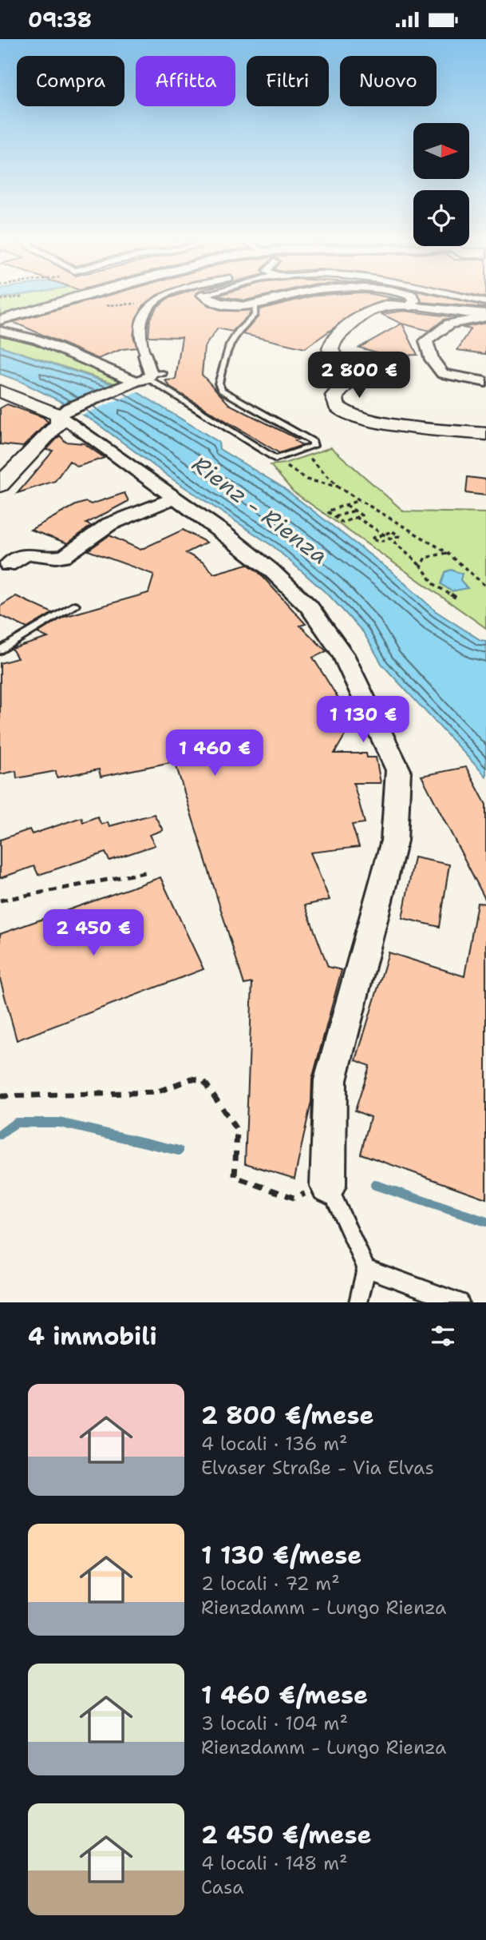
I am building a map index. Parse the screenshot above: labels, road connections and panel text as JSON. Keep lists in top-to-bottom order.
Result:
{
  "water": ["Rienz - Rienza"],
  "north": "right",
  "page": {
    "status": "09:38",
    "chip": [
      "Compra",
      "Affitta",
      "Filtri",
      "Nuovo"
    ],
    "price": [
      "2 800 €",
      "1 130 €",
      "1 460 €",
      "2 450 €"
    ],
    "heading": "4 immobili",
    "list": [
      {
        "name": "2 800 €/mese",
        "note": "4 locali · 136 m² · Elvaser Straße - Via Elvas"
      },
      {
        "name": "1 130 €/mese",
        "note": "2 locali · 72 m² · Rienzdamm - Lungo Rienza"
      },
      {
        "name": "1 460 €/mese",
        "note": "3 locali · 104 m² · Rienzdamm - Lungo Rienza"
      },
      {
        "name": "2 450 €/mese",
        "note": "4 locali · 148 m² · Casa"
      }
    ]
  }
}
